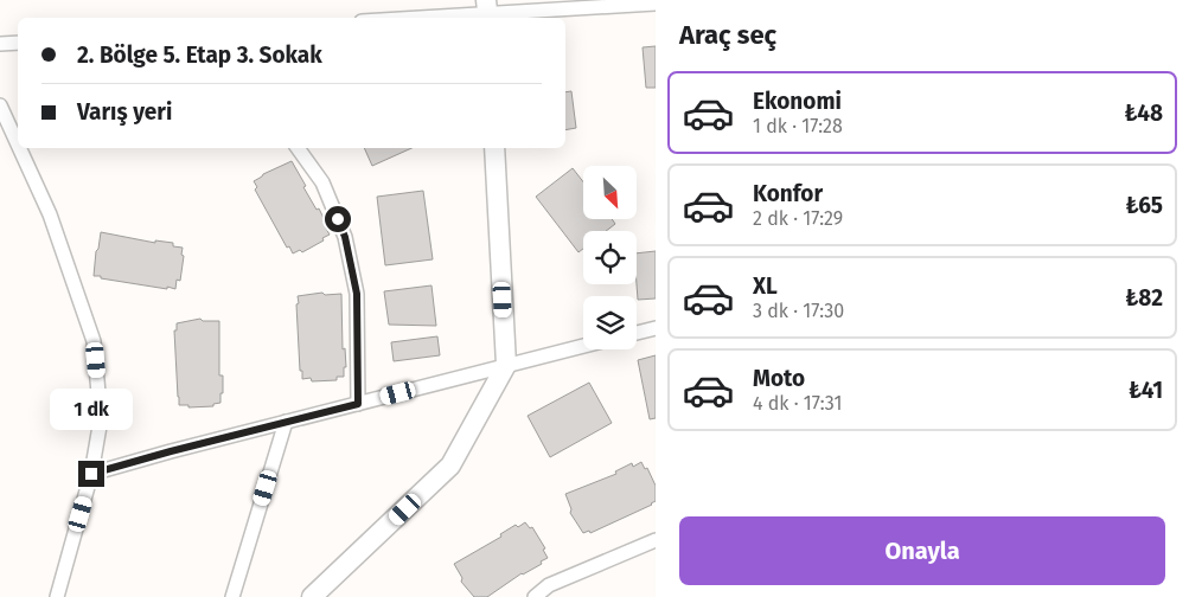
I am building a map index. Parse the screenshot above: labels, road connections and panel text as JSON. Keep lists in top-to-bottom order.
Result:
{
  "north": "bottom right",
  "page": {
    "heading": "Araç seç",
    "banner": ["2. Bölge 5. Etap 3. Sokak", "Varış yeri"],
    "list": [
      {
        "name": "Ekonomi",
        "note": "1 dk · 17:28",
        "value": "₺48"
      },
      {
        "name": "Konfor",
        "note": "2 dk · 17:29",
        "value": "₺65"
      },
      {
        "name": "XL",
        "note": "3 dk · 17:30",
        "value": "₺82"
      },
      {
        "name": "Moto",
        "note": "4 dk · 17:31",
        "value": "₺41"
      }
    ],
    "bubble": "1 dk",
    "buttons": "Onayla"
  }
}
